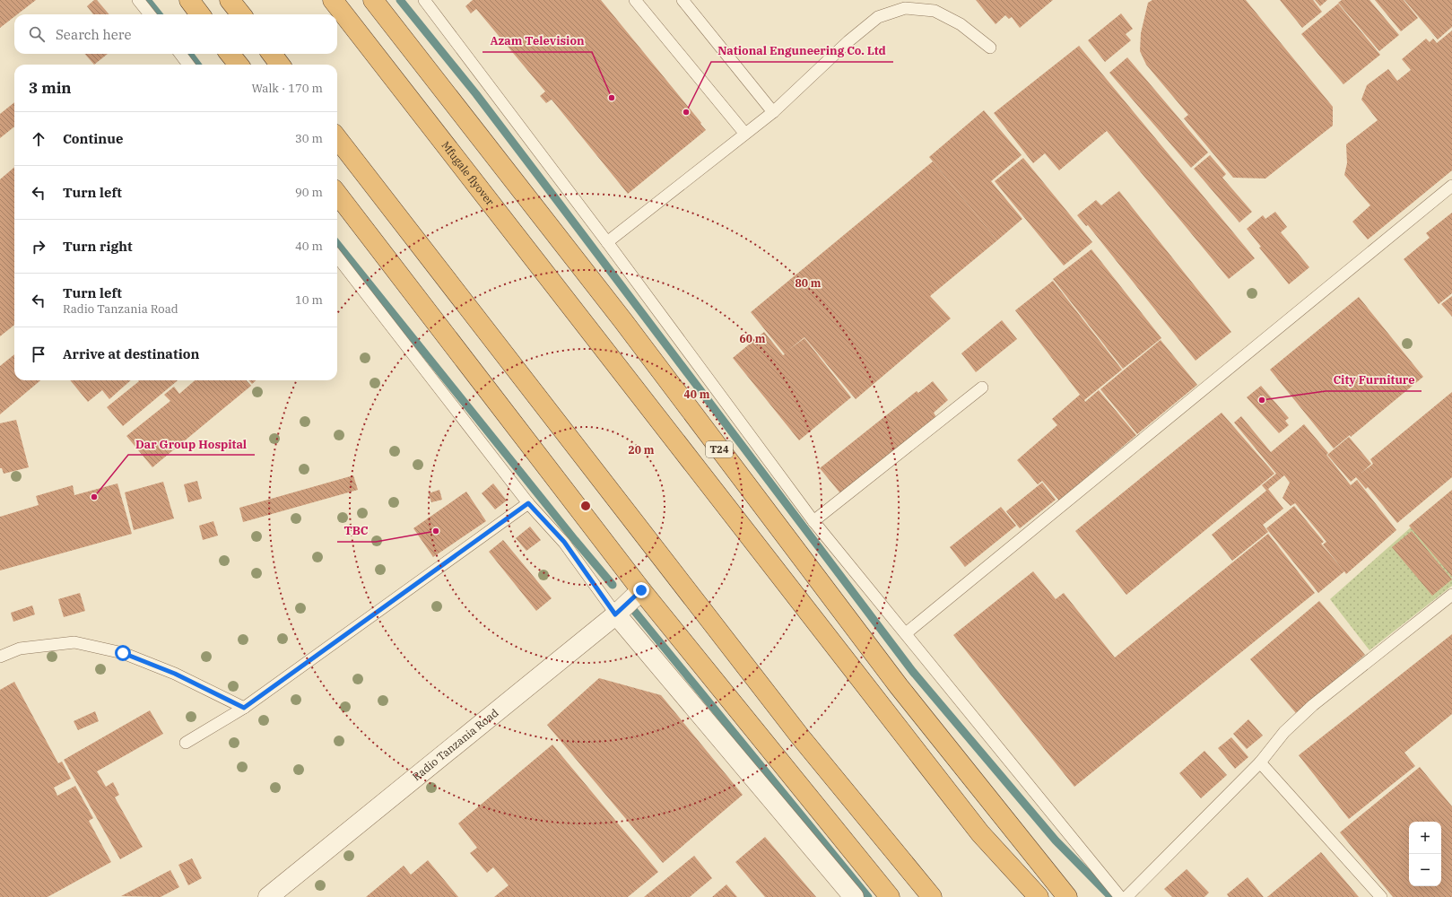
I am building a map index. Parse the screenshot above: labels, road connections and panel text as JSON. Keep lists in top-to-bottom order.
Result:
{
  "streets": {
    "highway": ["Mfugale flyover", "T24"],
    "street": ["Radio Tanzania Road"]
  },
  "places": [
    "Azam Television",
    "National Enguneering Co. Ltd",
    "City Furniture",
    "Dar Group Hospital",
    "TBC"
  ],
  "page": {
    "search": "Search here",
    "heading": ["3 min", "Walk · 170 m"],
    "list": [
      ["Continue", "30 m"],
      ["Turn left", "90 m"],
      ["Turn right", "40 m"],
      ["Turn left", "Radio Tanzania Road", "10 m"],
      "Arrive at destination"
    ],
    "map_buttons": ["+", "−"]
  },
  "rings": [
    "80 m",
    "60 m",
    "40 m",
    "20 m"
  ]
}
